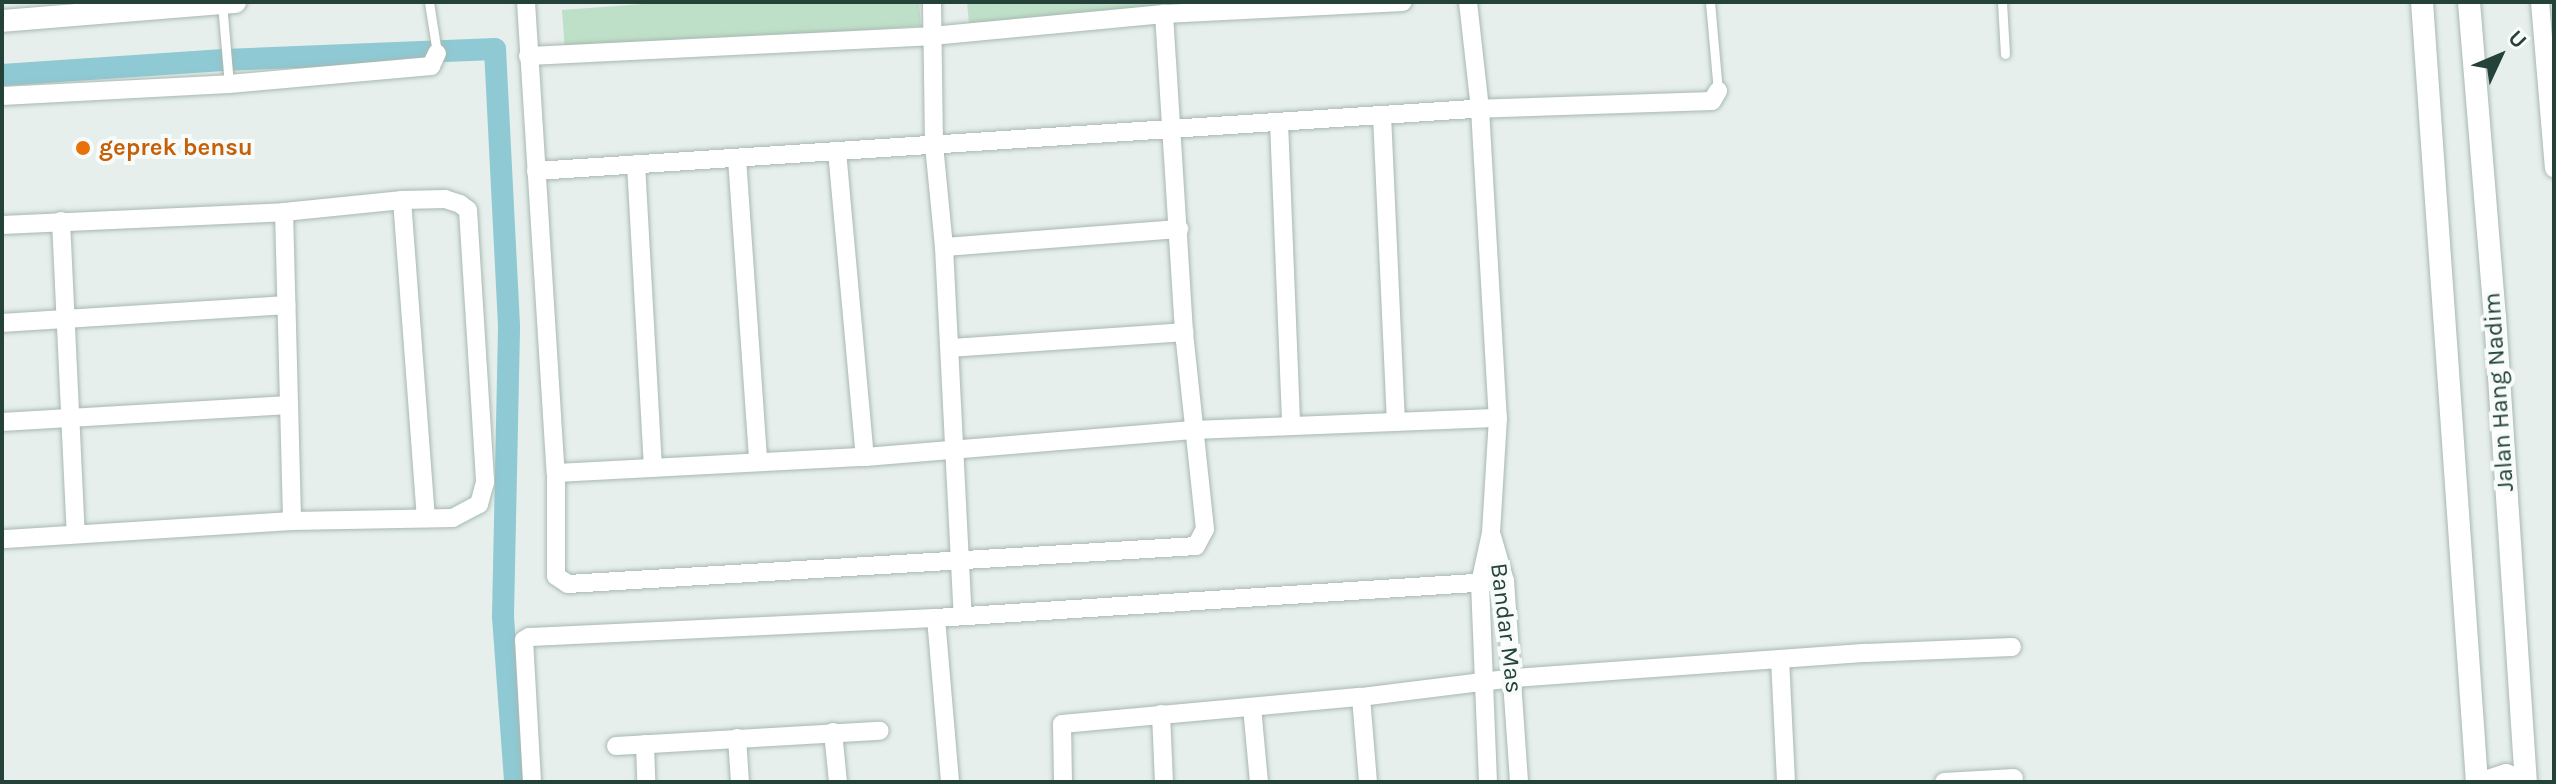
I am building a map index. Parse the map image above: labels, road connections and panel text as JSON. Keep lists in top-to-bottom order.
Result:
{
  "streets": {
    "street": ["Jalan Hang Nadim", "Bandar Mas"]
  },
  "places": ["geprek bensu"],
  "north": "top right"
}
